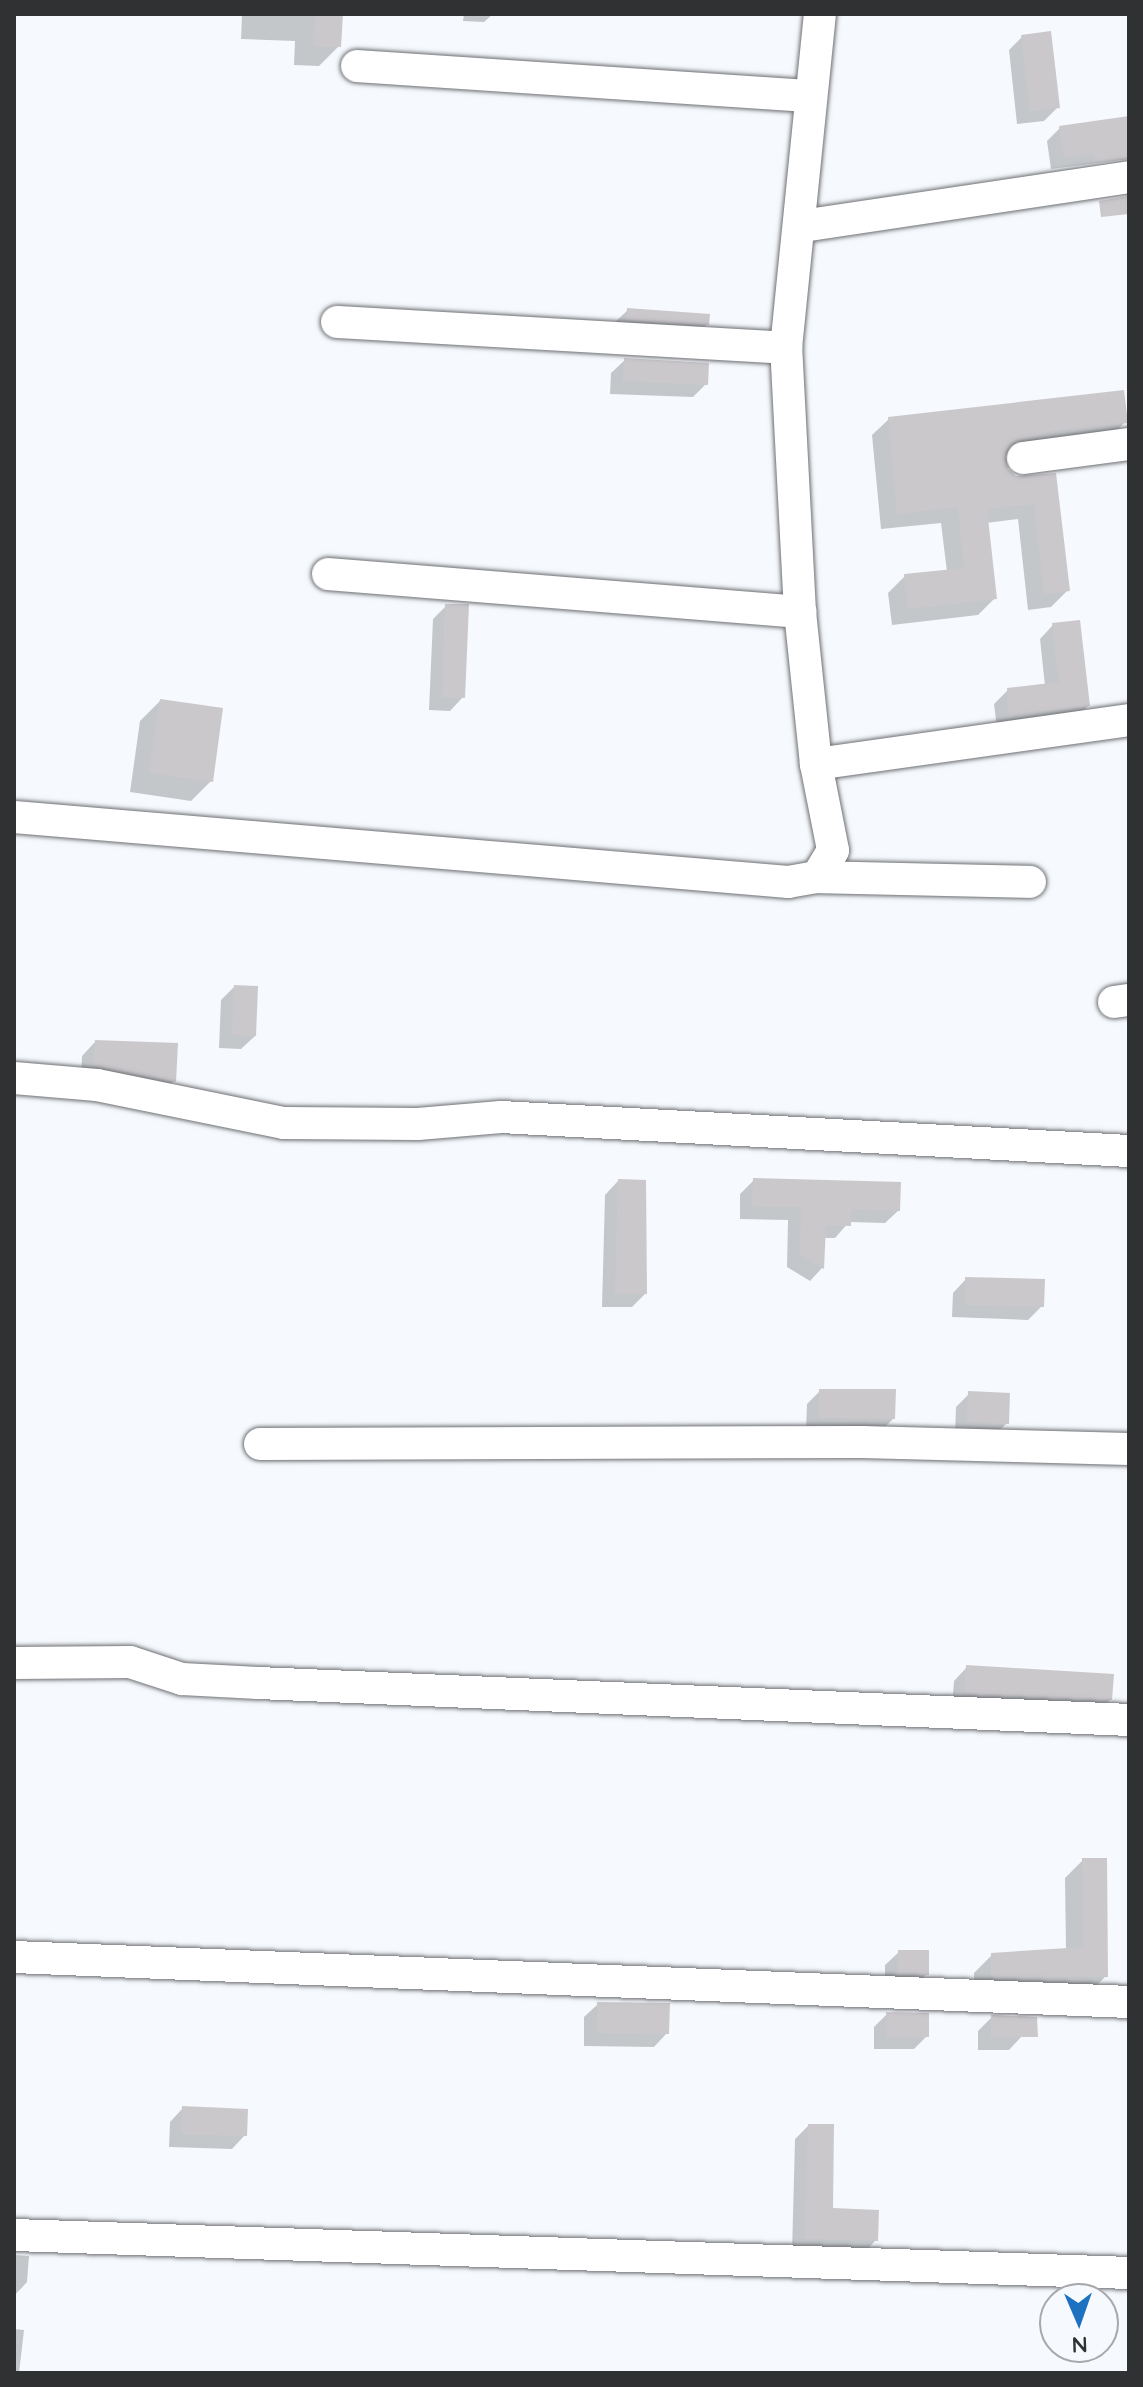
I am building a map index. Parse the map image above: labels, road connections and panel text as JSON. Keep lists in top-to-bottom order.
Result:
{
  "north": "bottom"
}
